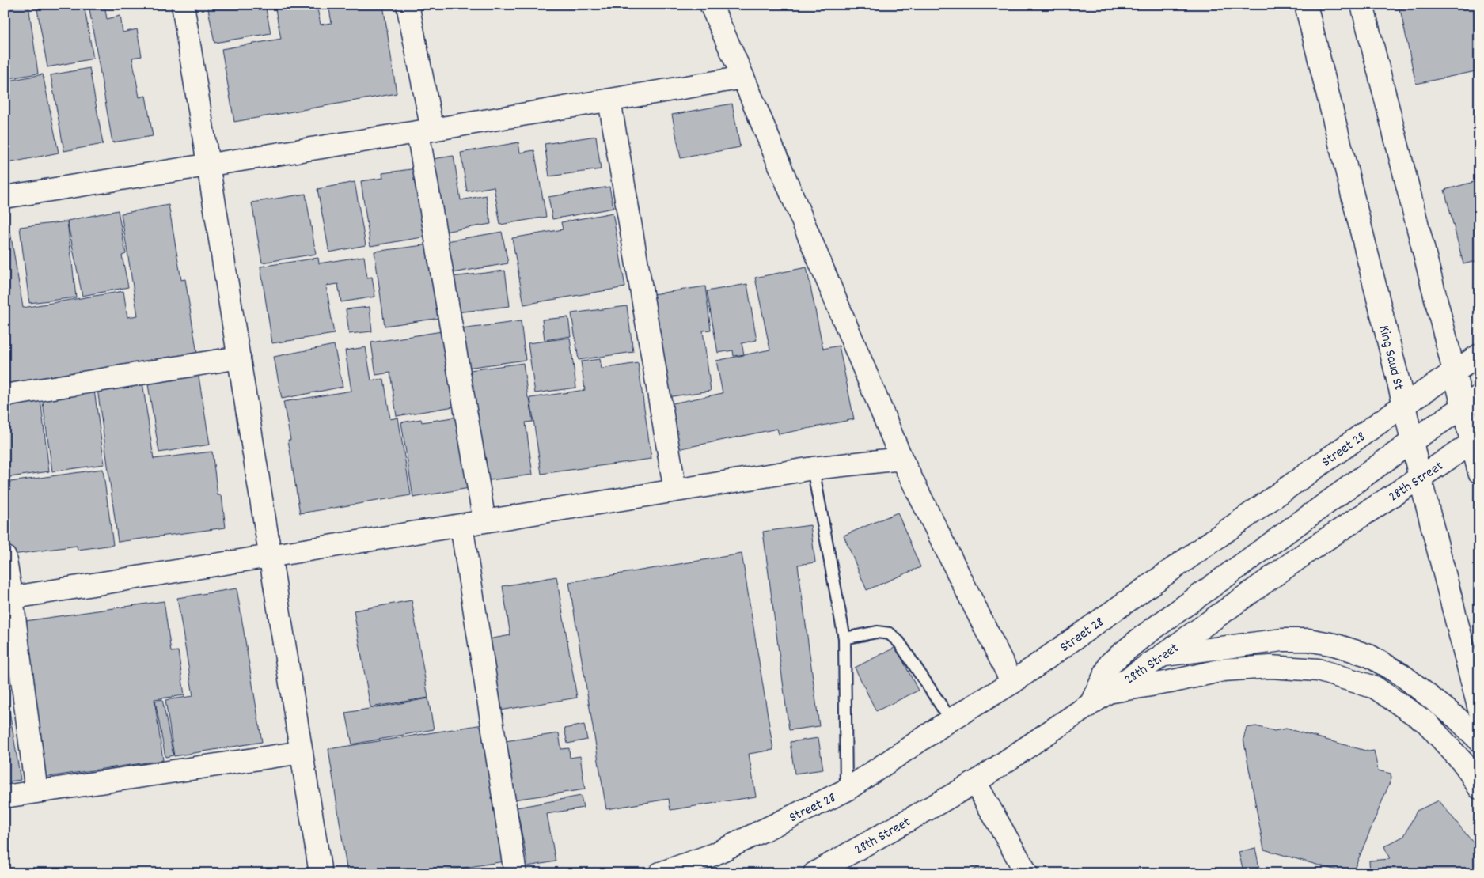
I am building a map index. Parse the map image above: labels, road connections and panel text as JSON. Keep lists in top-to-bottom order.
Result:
{
  "streets": {
    "street": ["King Saud St", "Street 28", "28th Street"]
  },
  "crossings": [
    ["King Saud St", "Street 28"],
    ["King Saud St", "28th Street"]
  ]
}
